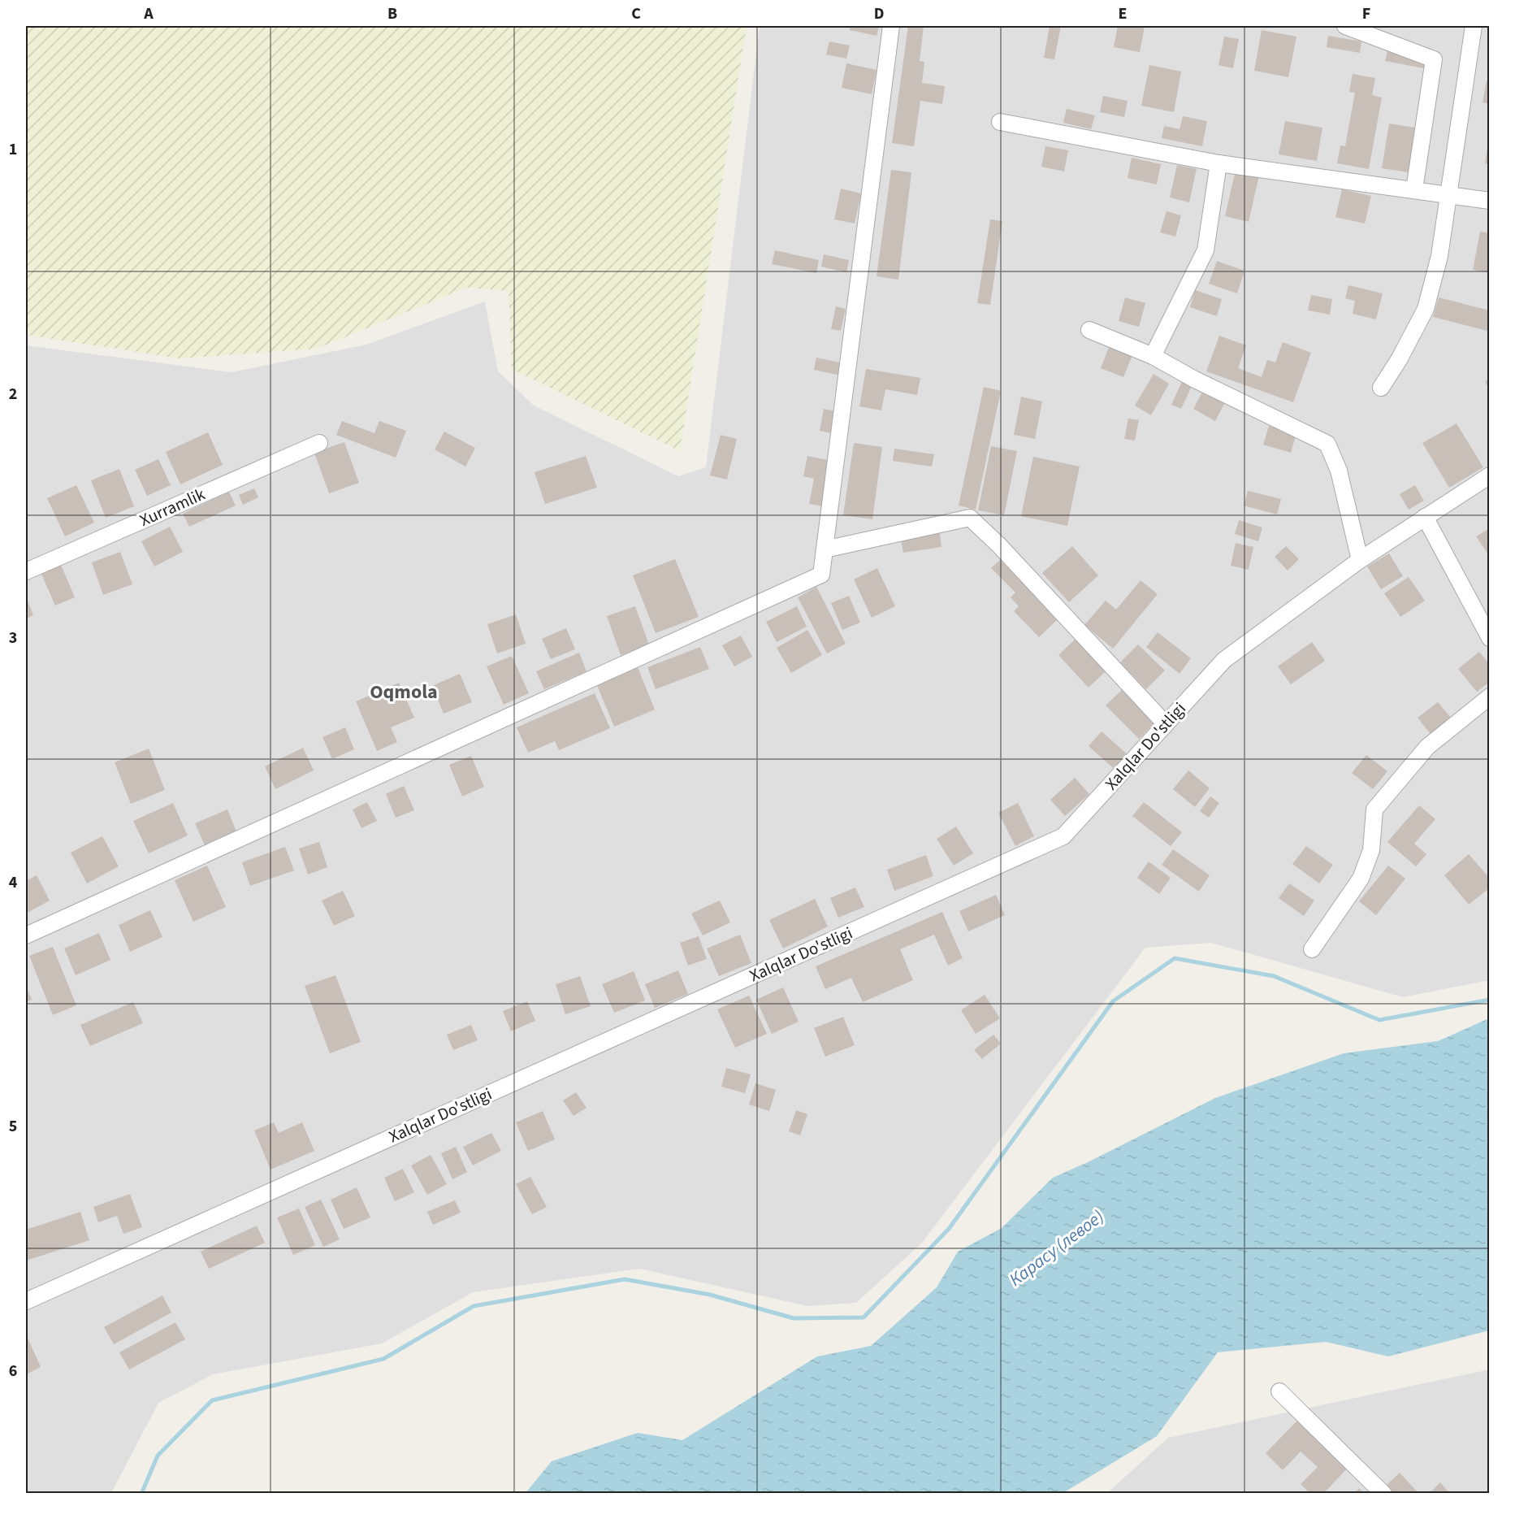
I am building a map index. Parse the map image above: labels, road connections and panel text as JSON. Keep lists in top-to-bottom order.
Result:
{
  "streets": {
    "street": ["Xurramlik", "Xalqlar Do'stligi"]
  },
  "districts": ["Oqmola"],
  "water": ["Карасу (левое)"],
  "grid": {
    "columns": [
      "A",
      "B",
      "C",
      "D",
      "E",
      "F"
    ],
    "rows": [
      "1",
      "2",
      "3",
      "4",
      "5",
      "6"
    ]
  }
}
